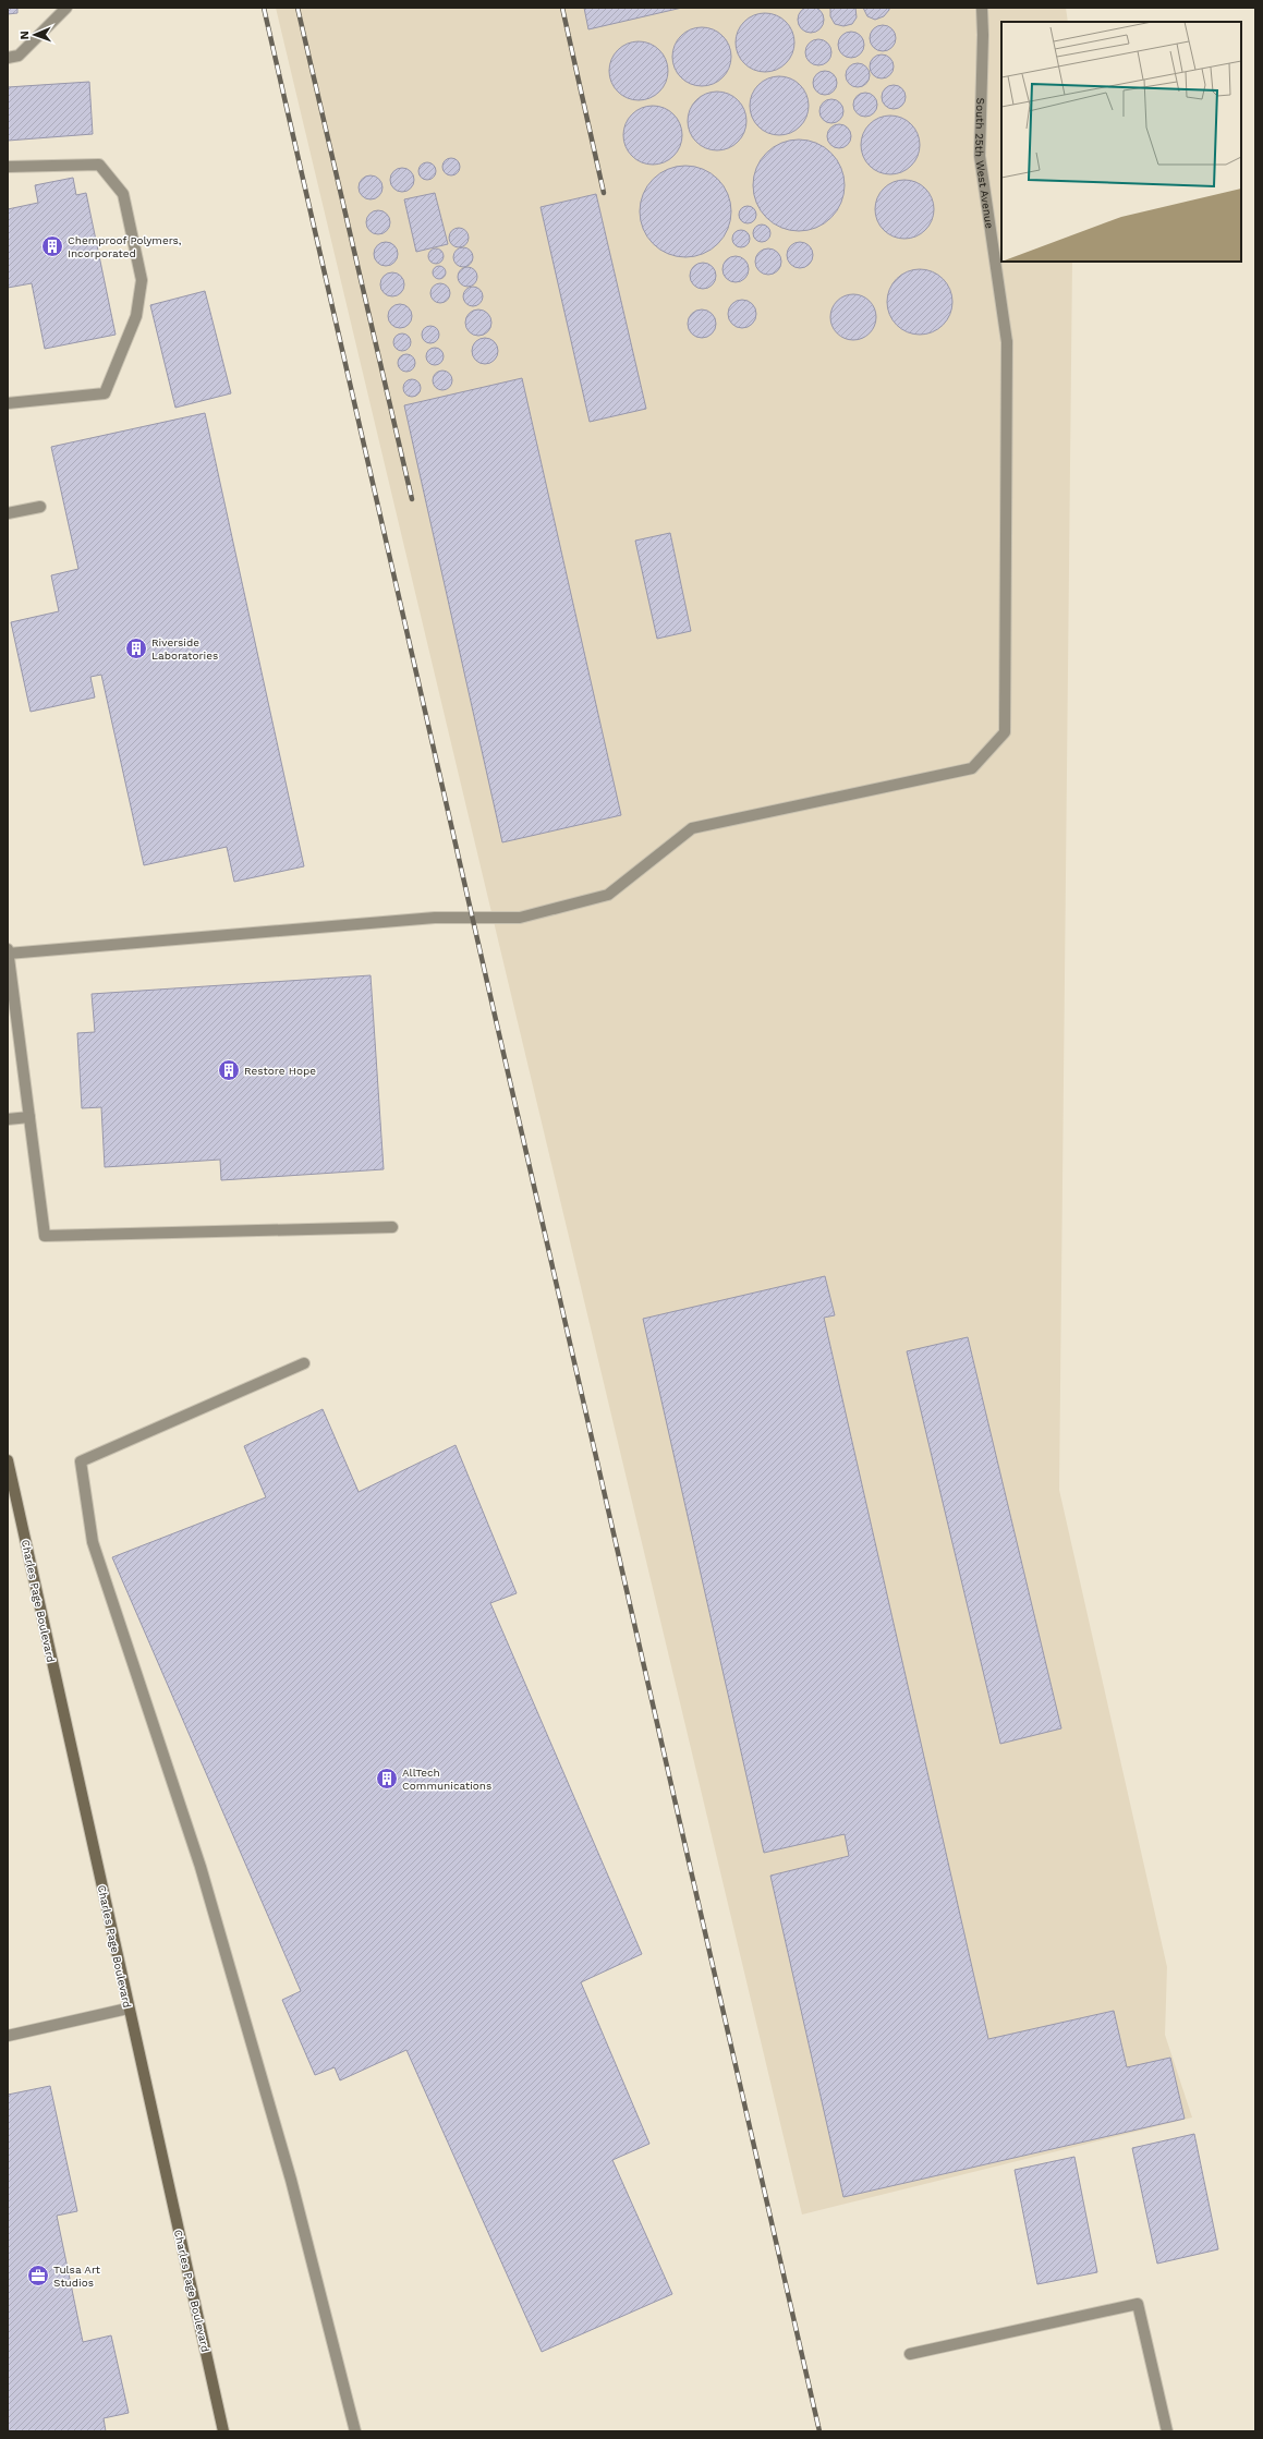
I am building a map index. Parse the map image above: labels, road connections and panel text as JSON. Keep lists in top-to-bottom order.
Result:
{
  "streets": {
    "main road": ["Charles Page Boulevard"],
    "street": ["South 25th West Avenue"]
  },
  "places": {
    "building": [
      "Chemproof Polymers, Incorporated",
      "Riverside Laboratories",
      "Restore Hope",
      "AllTech Communications"
    ],
    "office": ["Tulsa Art Studios"]
  },
  "north": "left"
}
